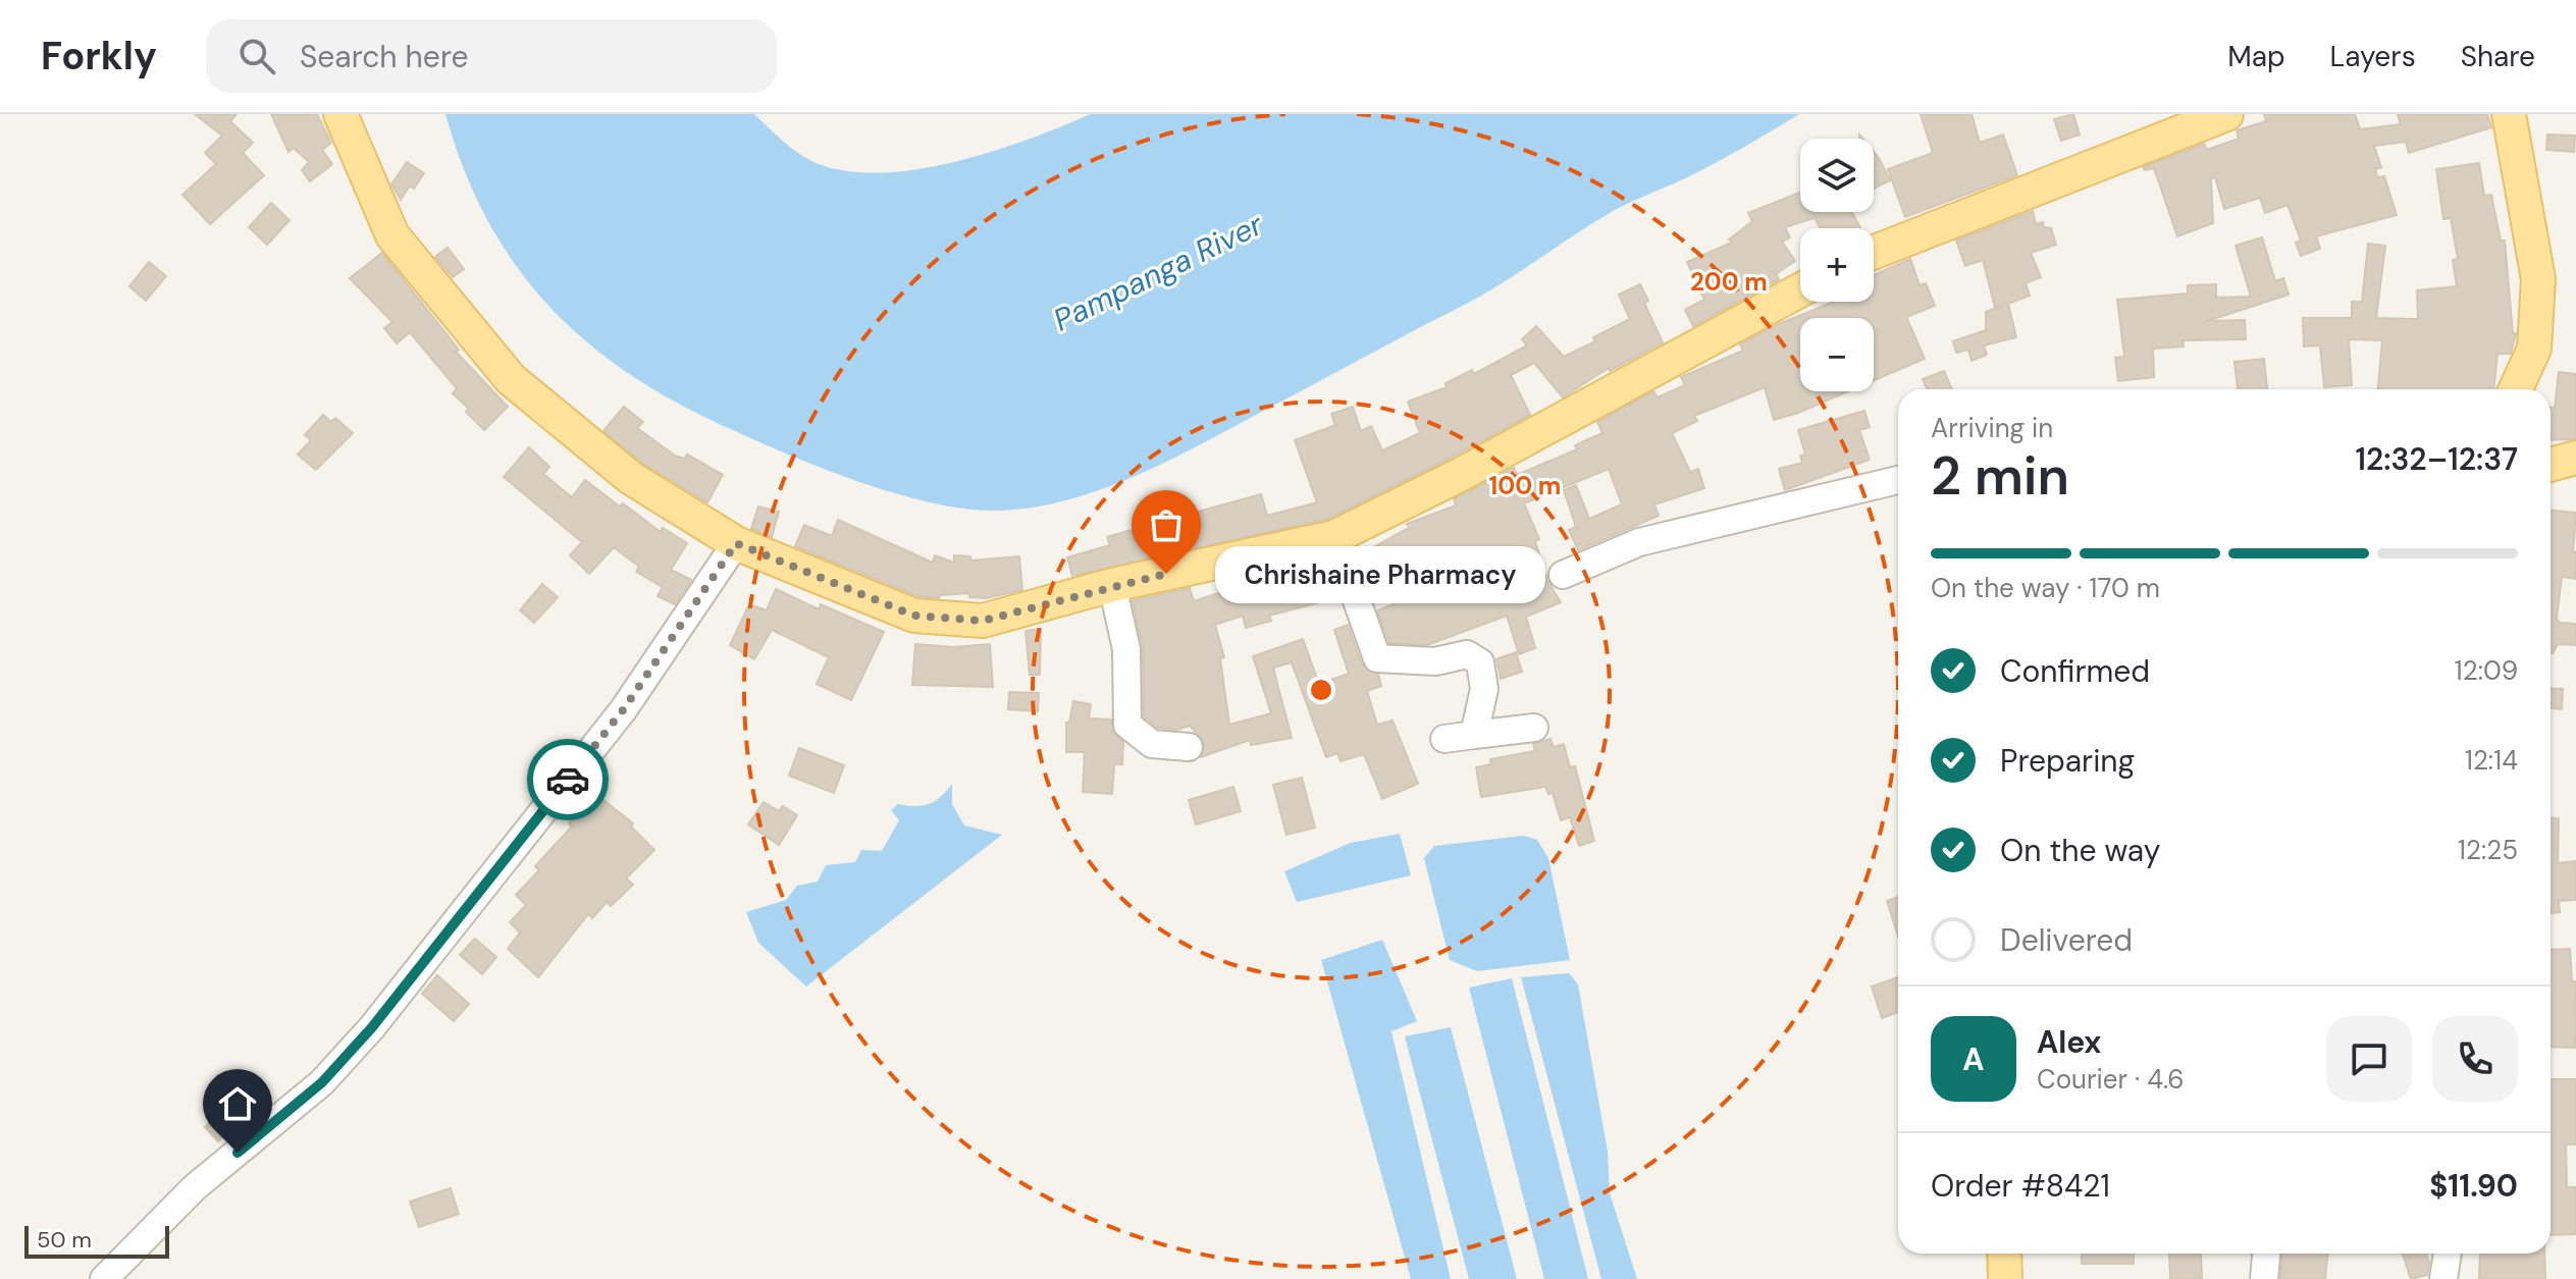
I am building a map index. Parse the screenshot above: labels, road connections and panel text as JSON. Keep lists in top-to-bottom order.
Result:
{
  "water": ["Pampanga River"],
  "places": ["Chrishaine Pharmacy"],
  "scale_bar": "50 m",
  "page": {
    "header": "Forkly",
    "search": "Search here",
    "nav": ["Map", "Layers", "Share"],
    "map_buttons": ["+", "−"],
    "heading": ["2 min", "Arriving in", "12:32–12:37"],
    "panel": [
      "Alex",
      "Courier · 4.6",
      "Order #8421",
      "$11.90"
    ],
    "bar": "On the way · 170 m",
    "bubble": "Chrishaine Pharmacy",
    "list": [
      ["Confirmed", "12:09"],
      ["Preparing", "12:14"],
      ["On the way", "12:25"],
      "Delivered"
    ],
    "round": "A",
    "scale": "50 m"
  },
  "rings": ["200 m", "100 m"]
}
